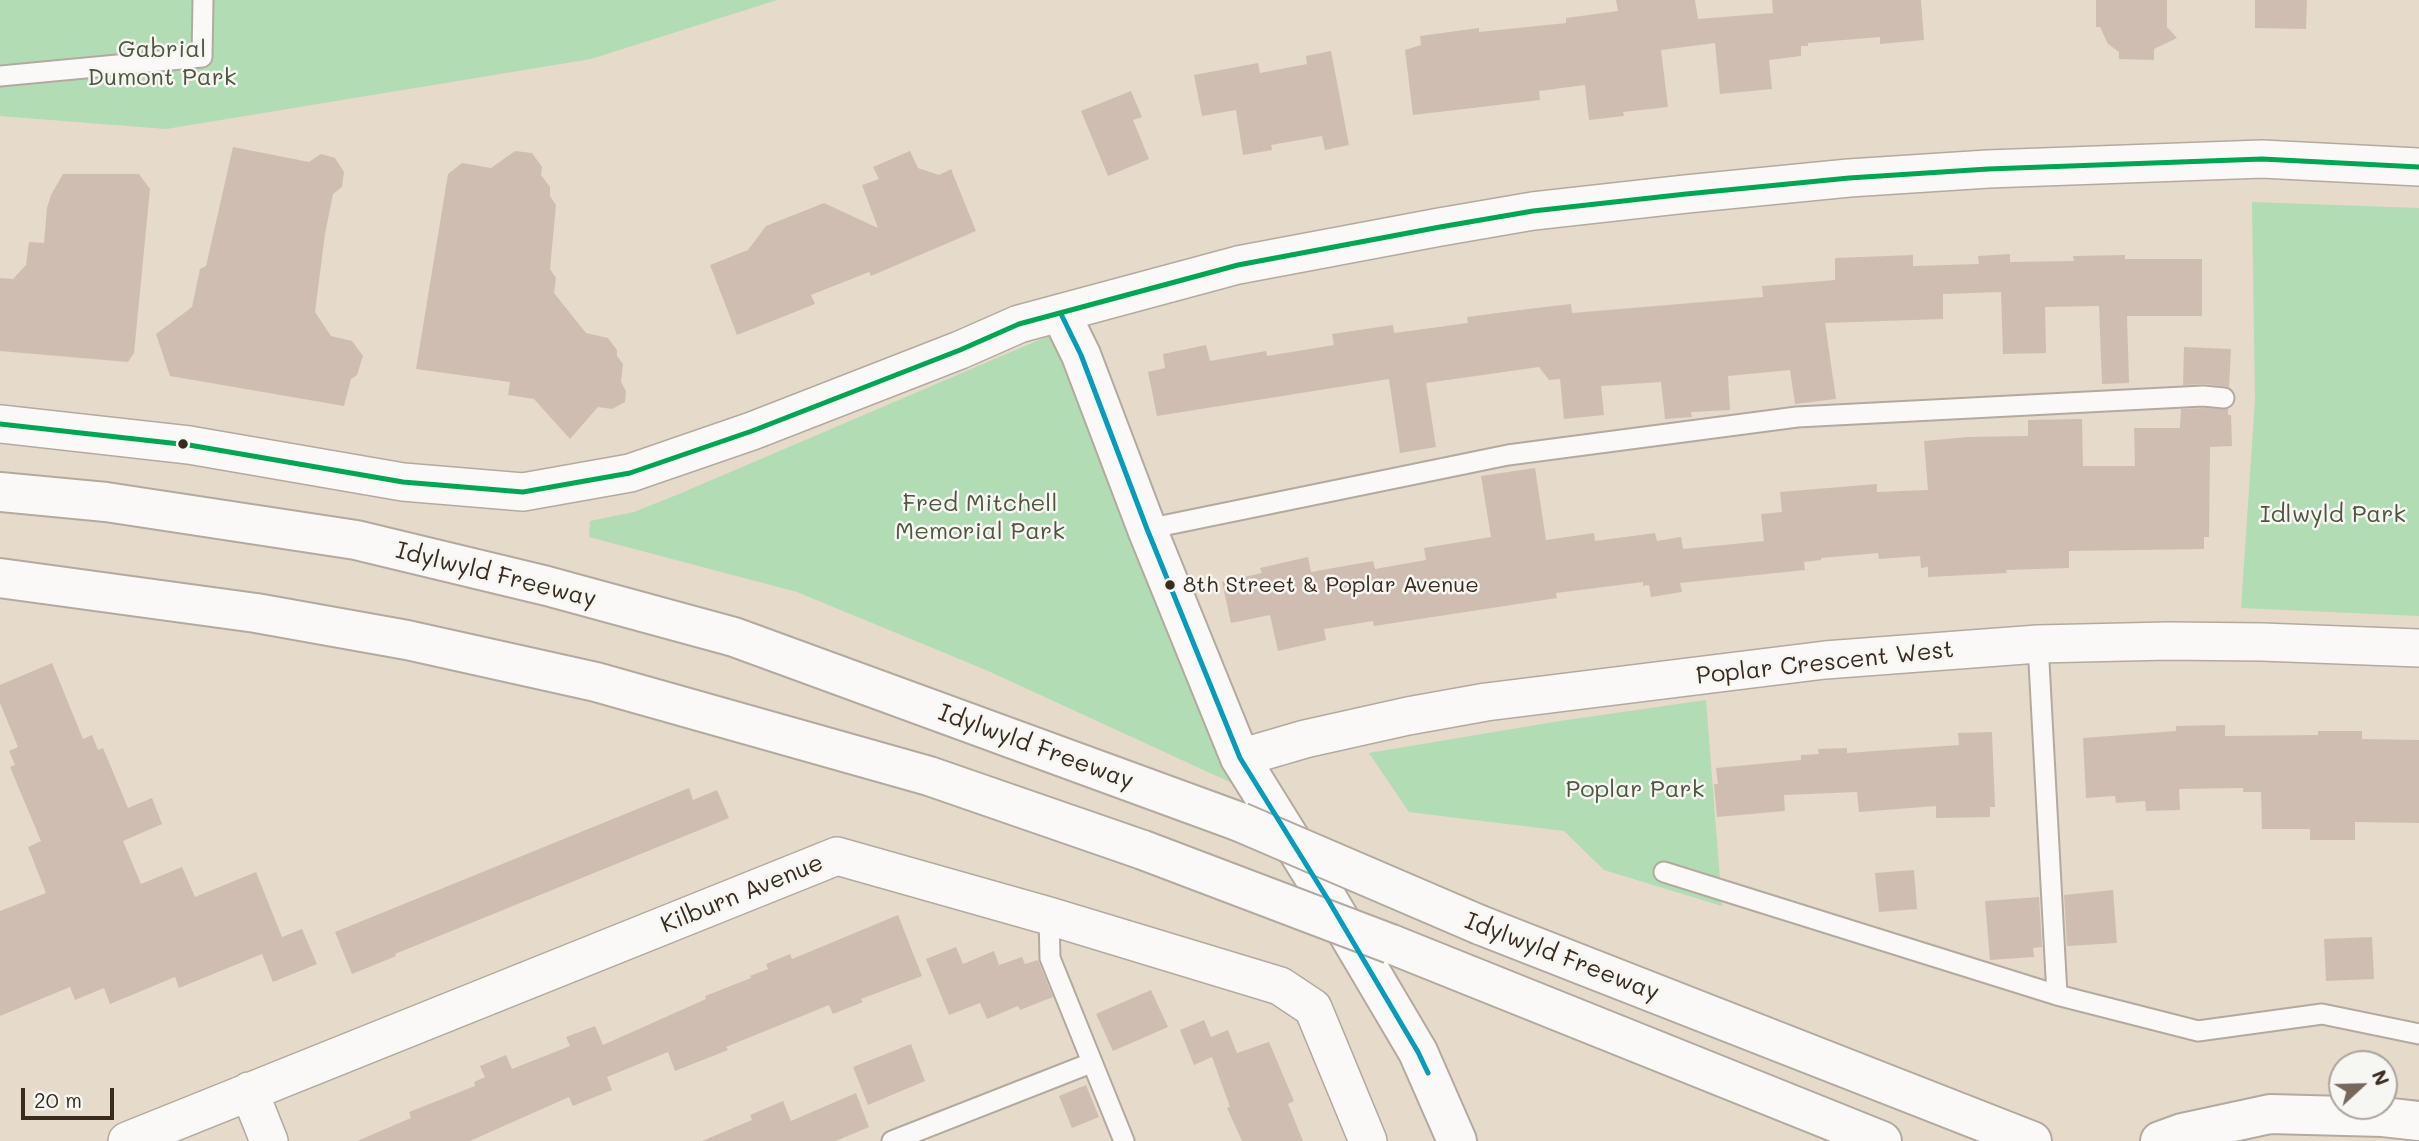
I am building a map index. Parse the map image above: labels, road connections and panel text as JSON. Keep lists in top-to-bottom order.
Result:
{
  "streets": {
    "main road": ["Idylwyld Freeway"],
    "street": ["Poplar Crescent West", "Kilburn Avenue"]
  },
  "parks": [
    "Gabrial Dumont Park",
    "Fred Mitchell Memorial Park",
    "Idlwyld Park",
    "Poplar Park"
  ],
  "places": ["8th Street & Poplar Avenue"],
  "scale_bar": "20 m",
  "north": "right"
}
